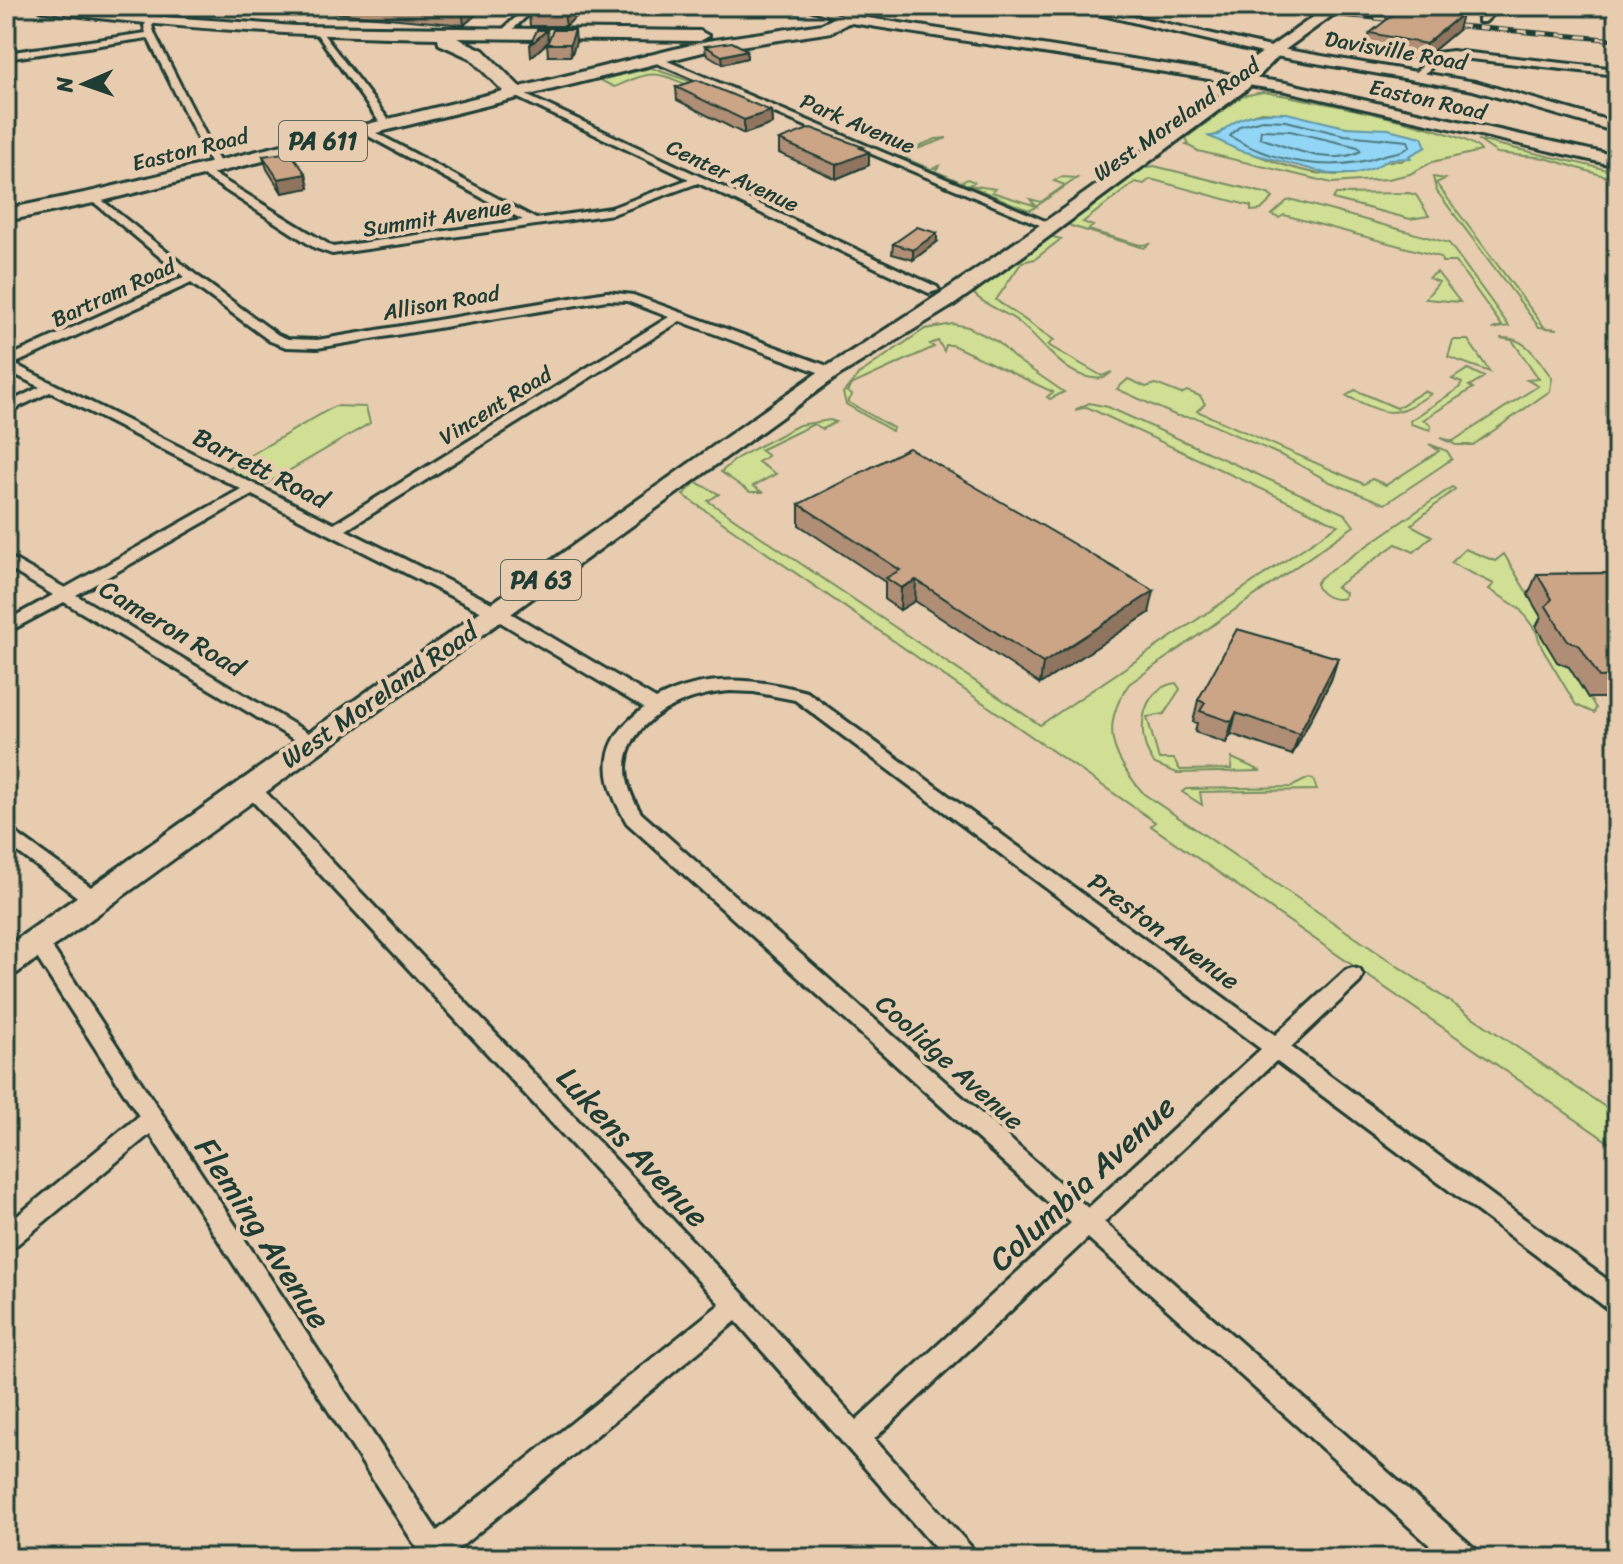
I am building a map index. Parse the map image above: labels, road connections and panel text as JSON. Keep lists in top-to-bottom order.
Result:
{
  "streets": {
    "highway": ["Easton Road", "PA 611"],
    "main road": ["Davisville Road", "West Moreland Road", "PA 63"],
    "street": [
      "Park Avenue",
      "Center Avenue",
      "Summit Avenue",
      "Bartram Road",
      "Allison Road",
      "Vincent Road",
      "Barrett Road",
      "Cameron Road",
      "Preston Avenue",
      "Coolidge Avenue",
      "Lukens Avenue",
      "Columbia Avenue",
      "Fleming Avenue"
    ]
  },
  "crossings": [
    ["Davisville Road", "West Moreland Road"],
    ["Davisville Road", "PA 63"],
    ["Easton Road", "West Moreland Road"],
    ["Easton Road", "Park Avenue"],
    ["Easton Road", "PA 611"],
    ["Easton Road", "Center Avenue"],
    ["Easton Road", "Summit Avenue"],
    ["Easton Road", "Allison Road"],
    ["West Moreland Road", "Park Avenue"],
    ["West Moreland Road", "Center Avenue"],
    ["West Moreland Road", "Allison Road"],
    ["West Moreland Road", "Barrett Road"],
    ["West Moreland Road", "PA 63"],
    ["West Moreland Road", "Cameron Road"],
    ["West Moreland Road", "Lukens Avenue"],
    ["West Moreland Road", "Fleming Avenue"],
    ["Center Avenue", "Summit Avenue"],
    ["Bartram Road", "Allison Road"],
    ["Bartram Road", "Barrett Road"],
    ["Allison Road", "Vincent Road"],
    ["Vincent Road", "Barrett Road"],
    ["Preston Avenue", "Coolidge Avenue"],
    ["Preston Avenue", "Columbia Avenue"],
    ["Coolidge Avenue", "Columbia Avenue"],
    ["Lukens Avenue", "Columbia Avenue"]
  ],
  "north": "left"
}
